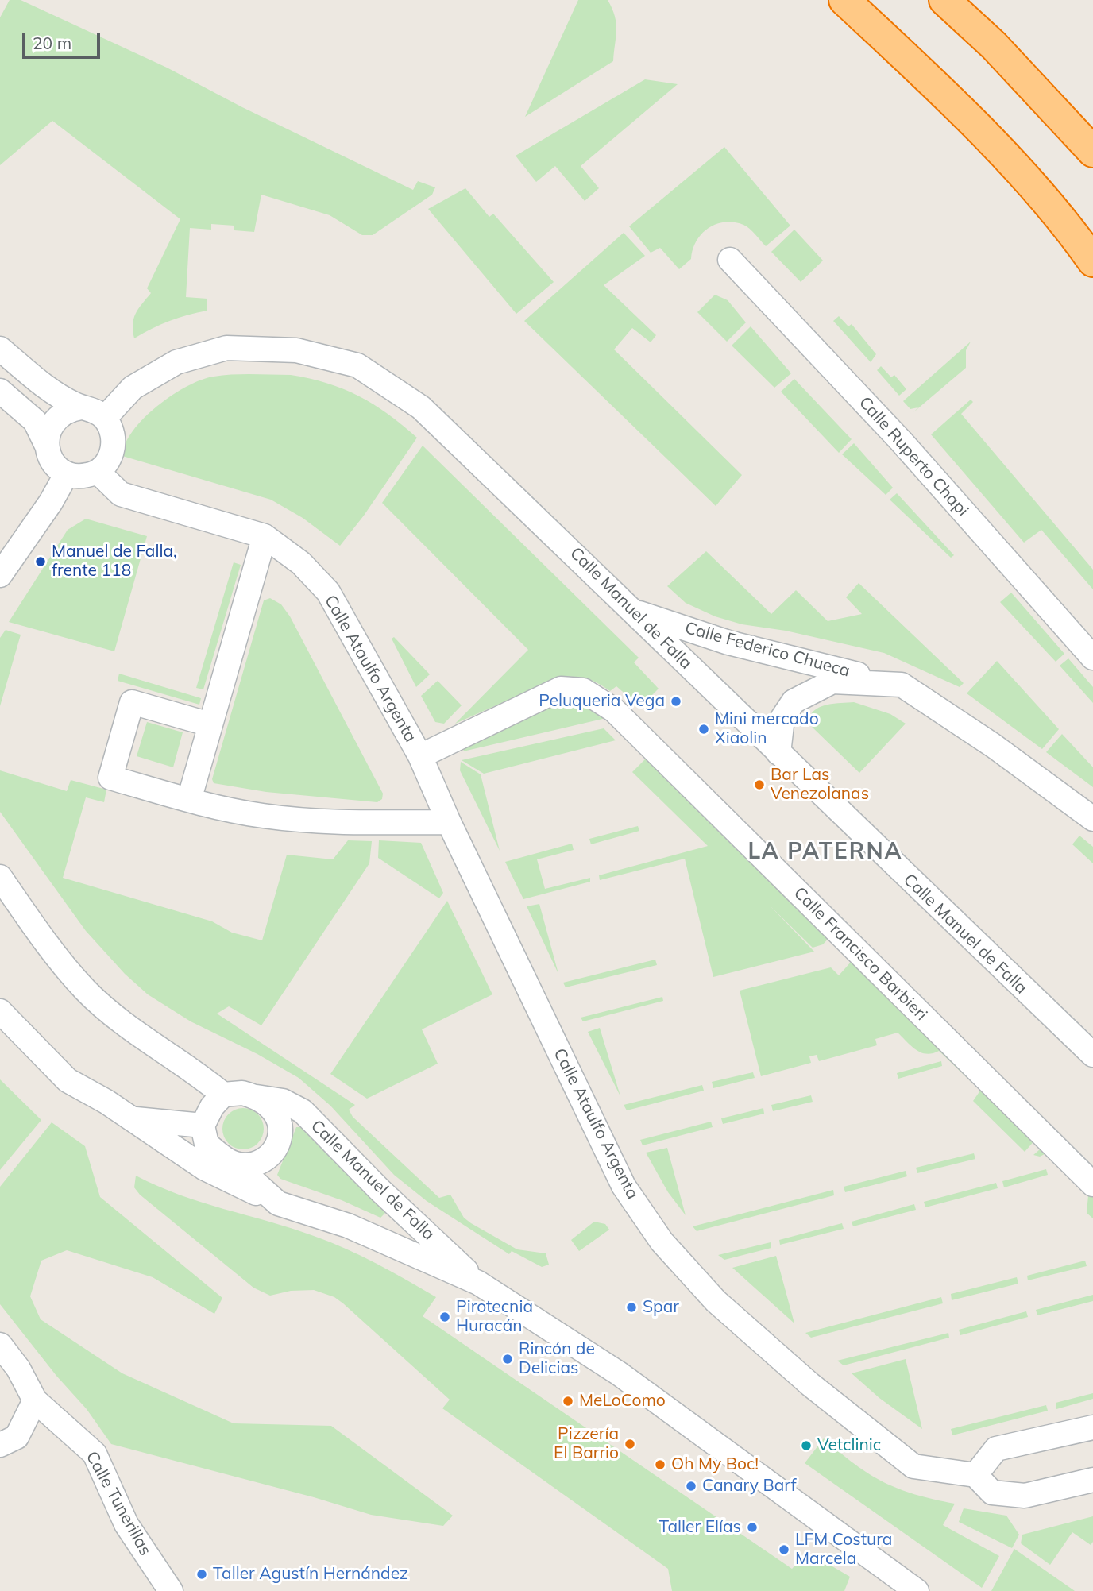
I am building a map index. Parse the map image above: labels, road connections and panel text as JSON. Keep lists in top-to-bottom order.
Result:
{
  "streets": {
    "street": [
      "Calle Ruperto Chapi",
      "Calle Manuel de Falla",
      "Calle Federico Chueca",
      "Calle Ataulfo Argenta",
      "Calle Francisco Barbieri",
      "Calle Tunerillas"
    ]
  },
  "crossings": [
    ["Calle Manuel de Falla", "Calle Federico Chueca"],
    ["Calle Manuel de Falla", "Calle Ataulfo Argenta"],
    ["Calle Ataulfo Argenta", "Calle Francisco Barbieri"]
  ],
  "districts": ["LA PATERNA"],
  "places": [
    "Manuel de Falla, frente 118",
    "Peluqueria Vega",
    "Mini mercado Xiaolin",
    "Bar Las Venezolanas",
    "Spar",
    "Pirotecnia Huracán",
    "Rincón de Delicias",
    "MeLoComo",
    "Pizzería El Barrio",
    "Vetclinic",
    "Oh My Boc!",
    "Canary Barf",
    "Taller Elías",
    "LFM Costura Marcela",
    "Taller Agustín Hernández"
  ],
  "scale_bar": "20 m"
}
